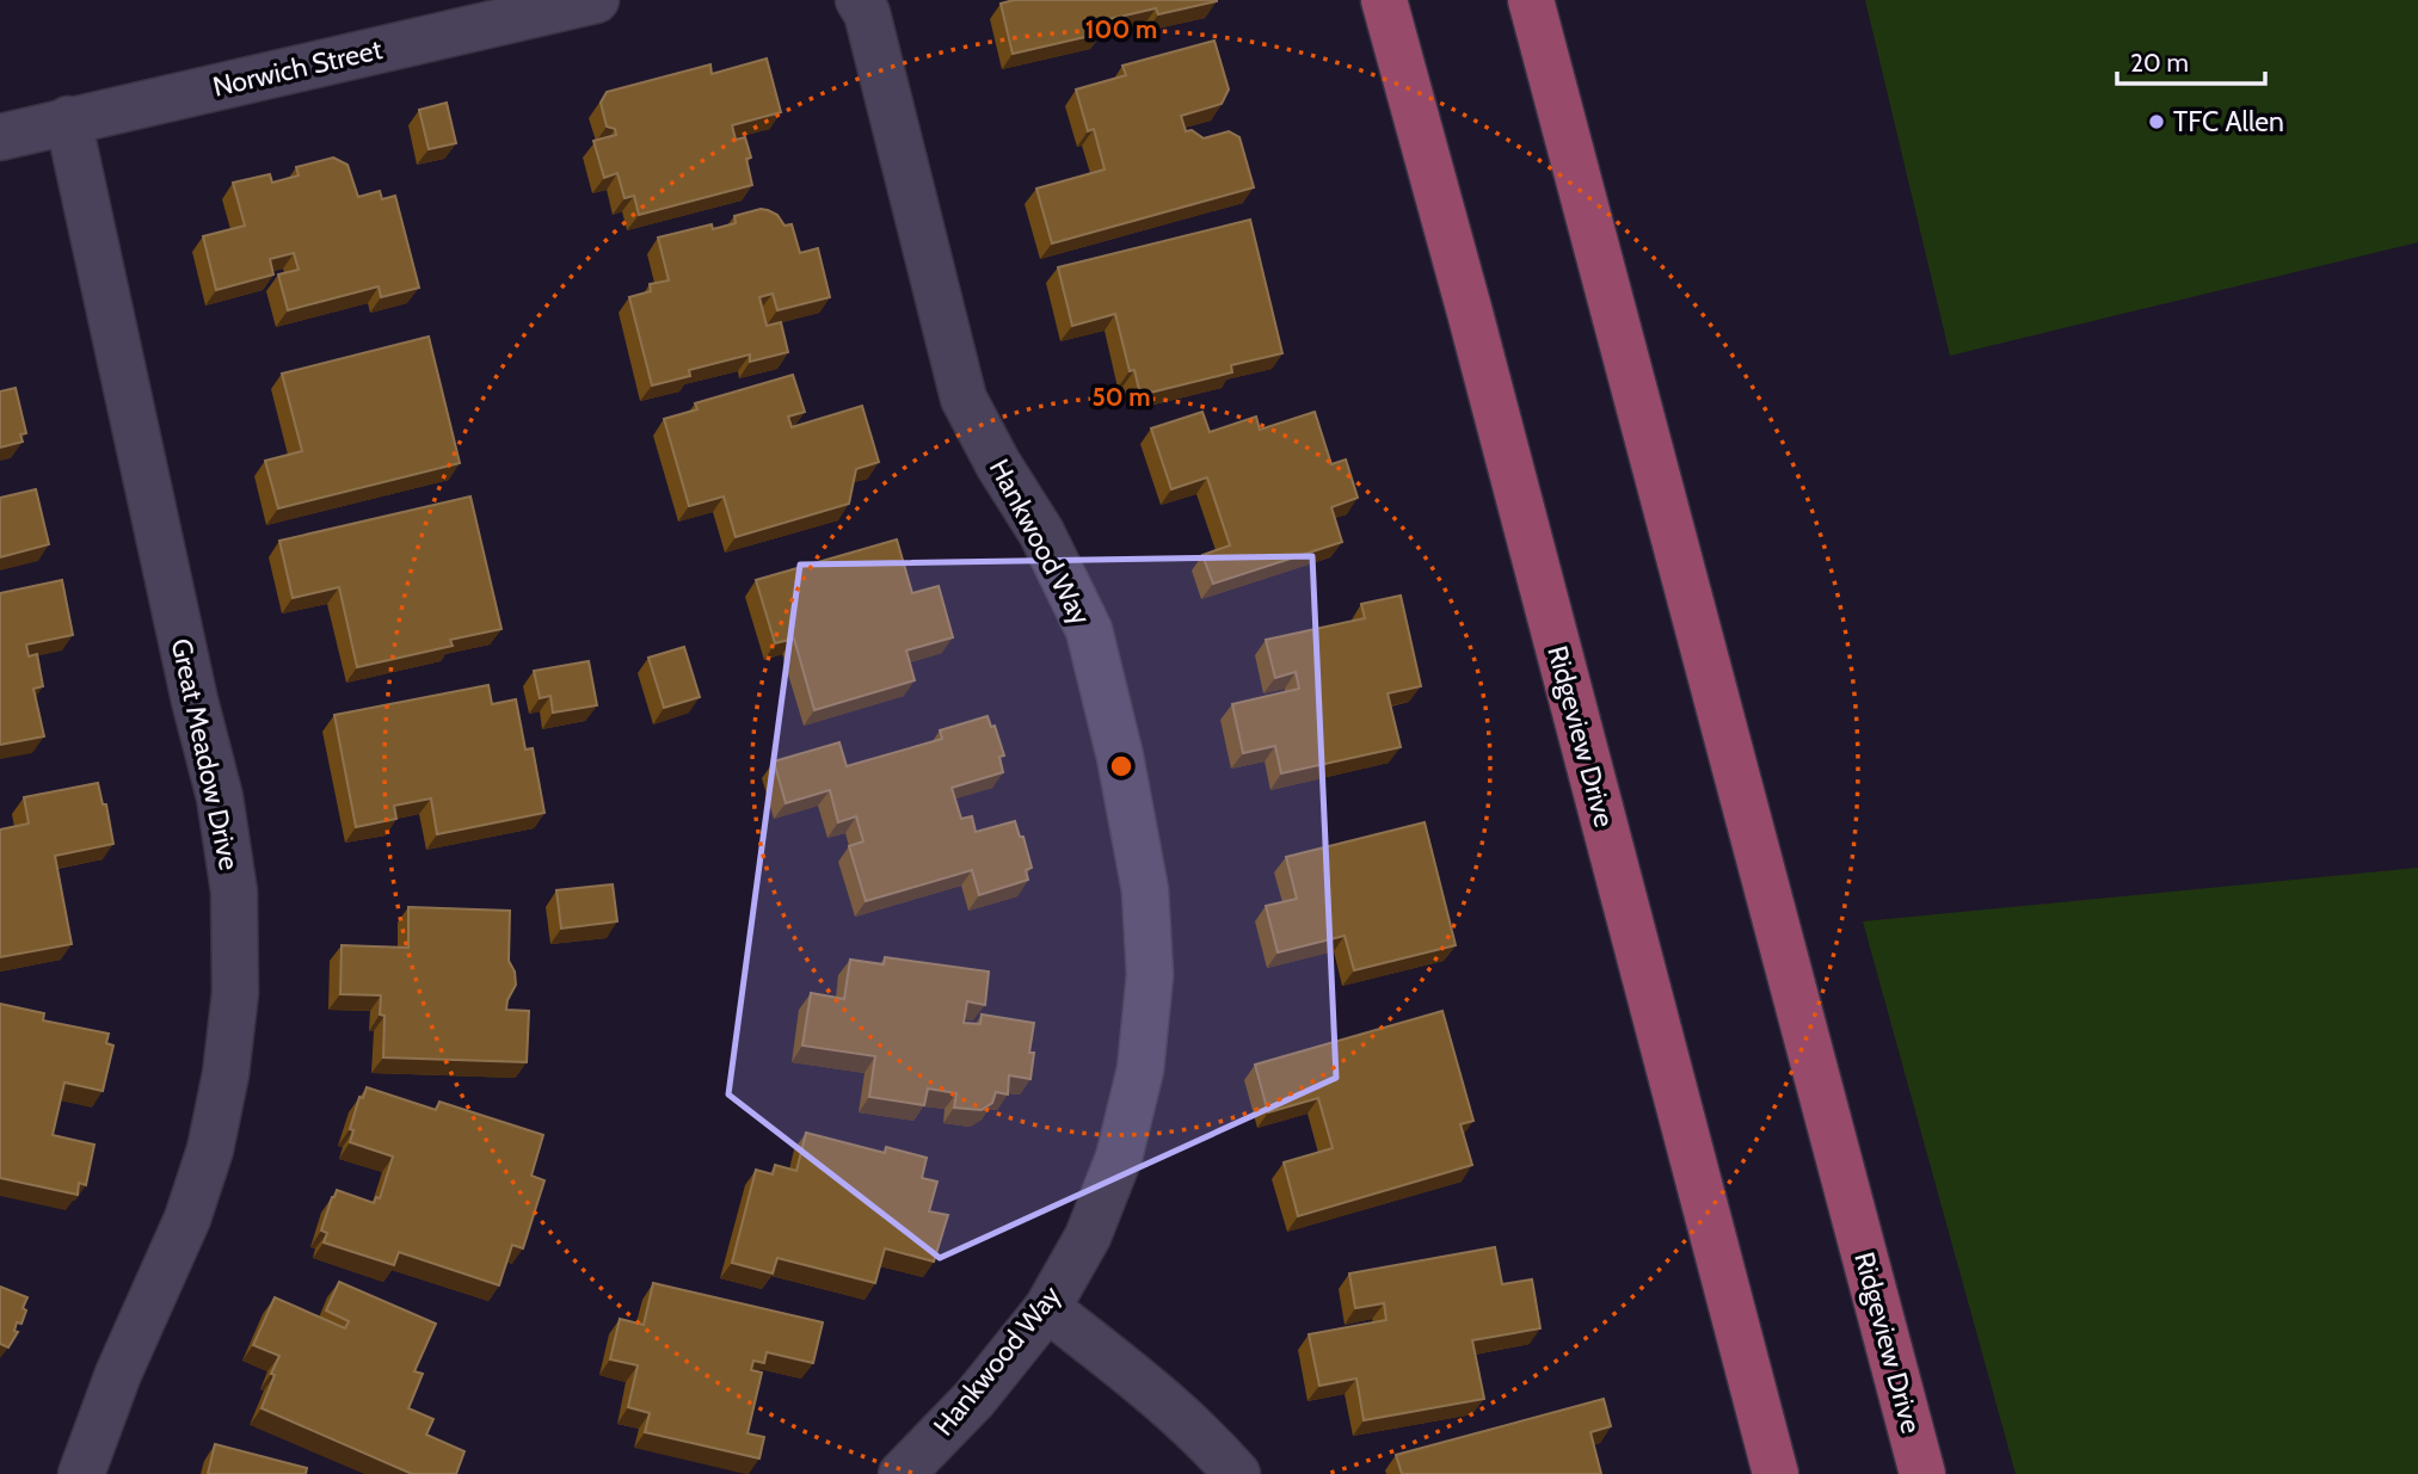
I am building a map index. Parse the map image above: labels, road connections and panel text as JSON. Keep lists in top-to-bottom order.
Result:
{
  "streets": {
    "main road": ["Ridgeview Drive"],
    "street": ["Norwich Street", "Hankwood Way", "Great Meadow Drive"]
  },
  "crossings": [
    ["Norwich Street", "Great Meadow Drive"]
  ],
  "places": ["TFC Allen"],
  "scale_bar": "20 m",
  "rings": ["100 m", "50 m"]
}
